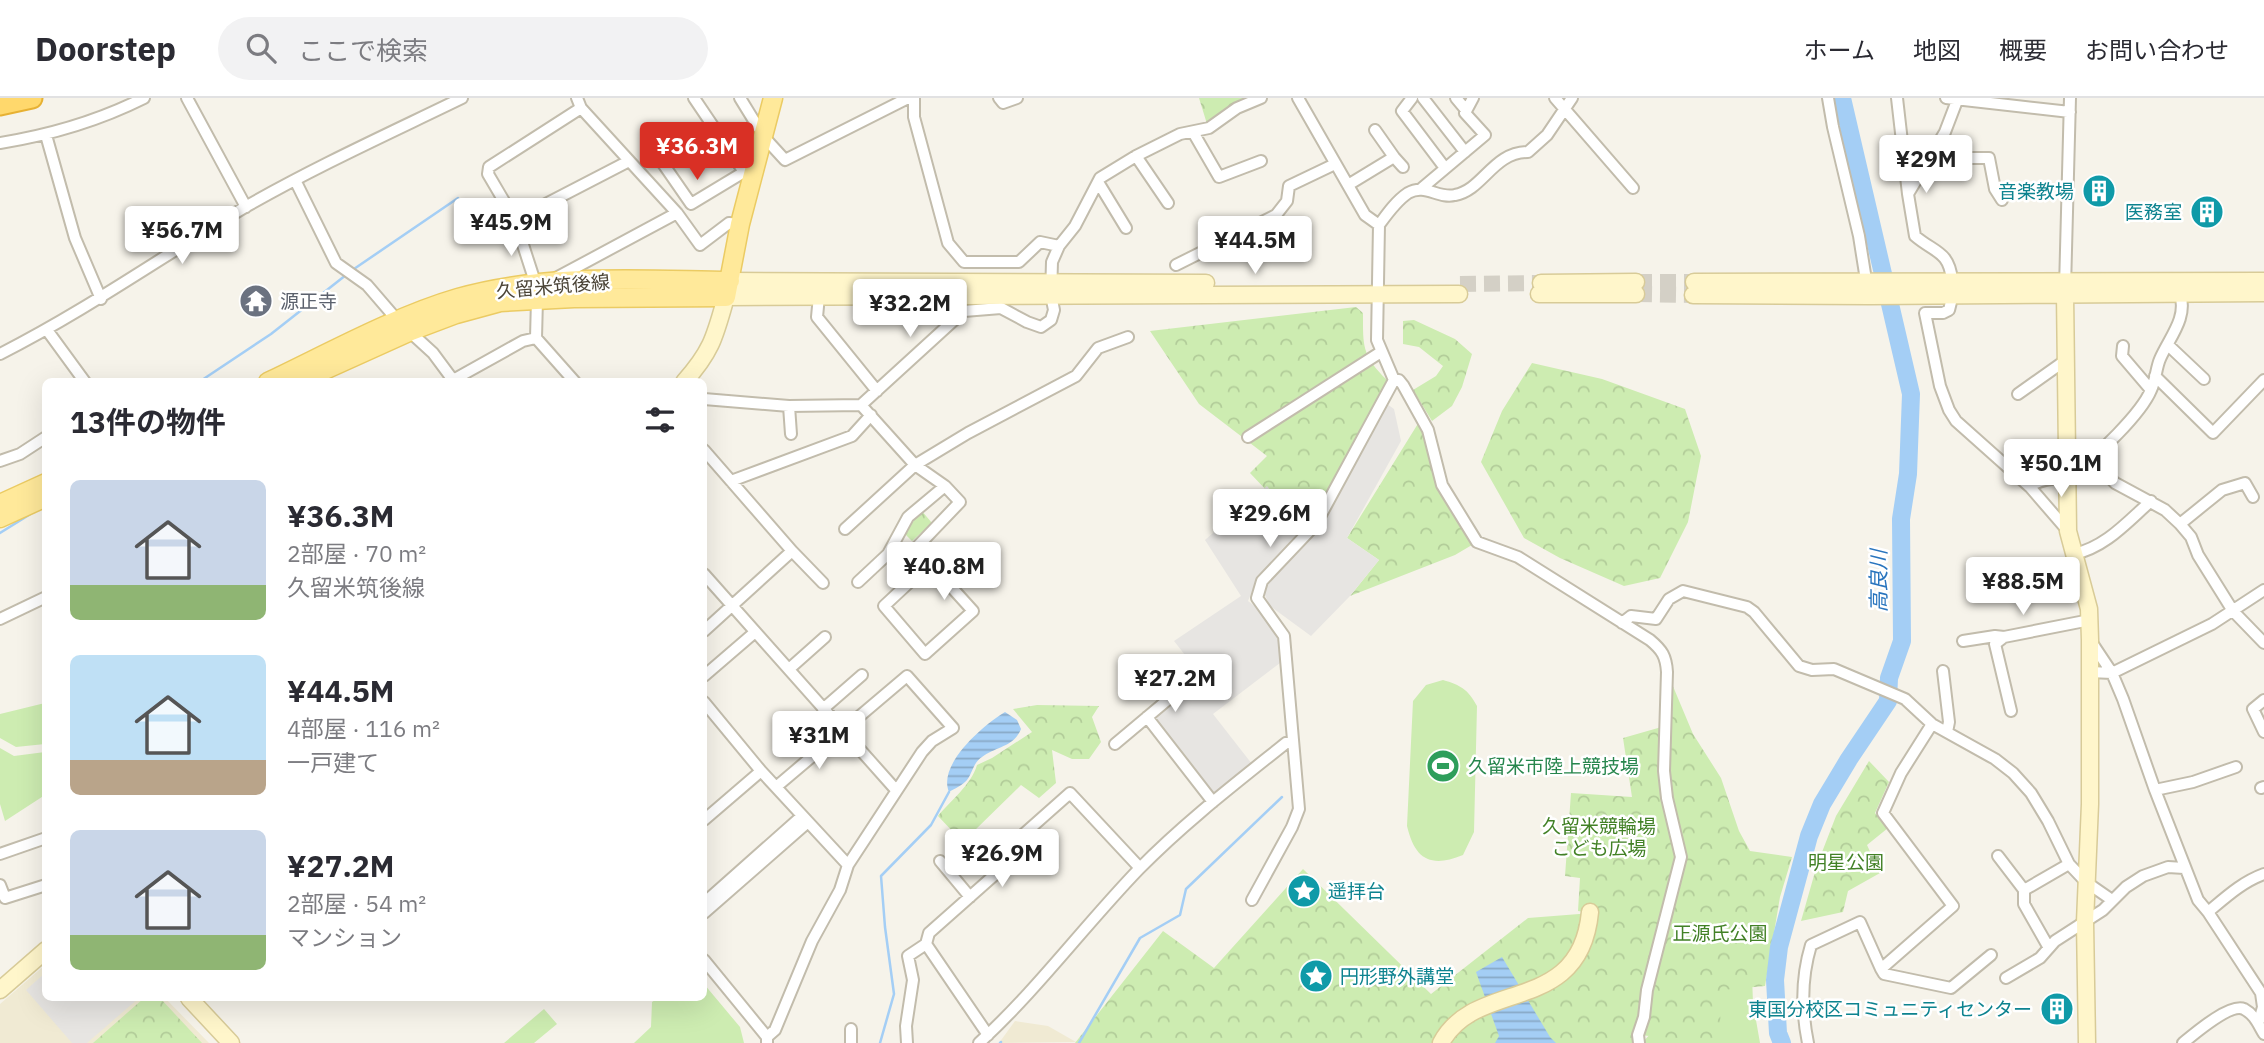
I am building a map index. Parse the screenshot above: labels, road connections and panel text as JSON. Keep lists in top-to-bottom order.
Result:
{
  "streets": {
    "main road": ["久留米筑後線"]
  },
  "water": ["高良川"],
  "parks": ["久留米競輪場 こども広場", "明星公園", "正源氏公園"],
  "places": {
    "building": ["音楽教場", "医務室", "東国分校区コミュニティセンター"],
    "temple": ["源正寺"],
    "sports": ["久留米市陸上競技場"],
    "place": ["遥拝台", "円形野外講堂"]
  },
  "page": {
    "header": "Doorstep",
    "search": "ここで検索",
    "nav": [
      "ホーム",
      "地図",
      "概要",
      "お問い合わせ"
    ],
    "price": [
      "¥36.3M",
      "¥29M",
      "¥45.9M",
      "¥56.7M",
      "¥44.5M",
      "¥32.2M",
      "¥50.1M",
      "¥29.6M",
      "¥40.8M",
      "¥88.5M",
      "¥27.2M",
      "¥31M",
      "¥26.9M"
    ],
    "heading": "13件の物件",
    "list": [
      {
        "name": "¥36.3M",
        "note": "2部屋 · 70 m² · 久留米筑後線"
      },
      {
        "name": "¥44.5M",
        "note": "4部屋 · 116 m² · 一戸建て"
      },
      {
        "name": "¥27.2M",
        "note": "2部屋 · 54 m² · マンション"
      }
    ]
  }
}
